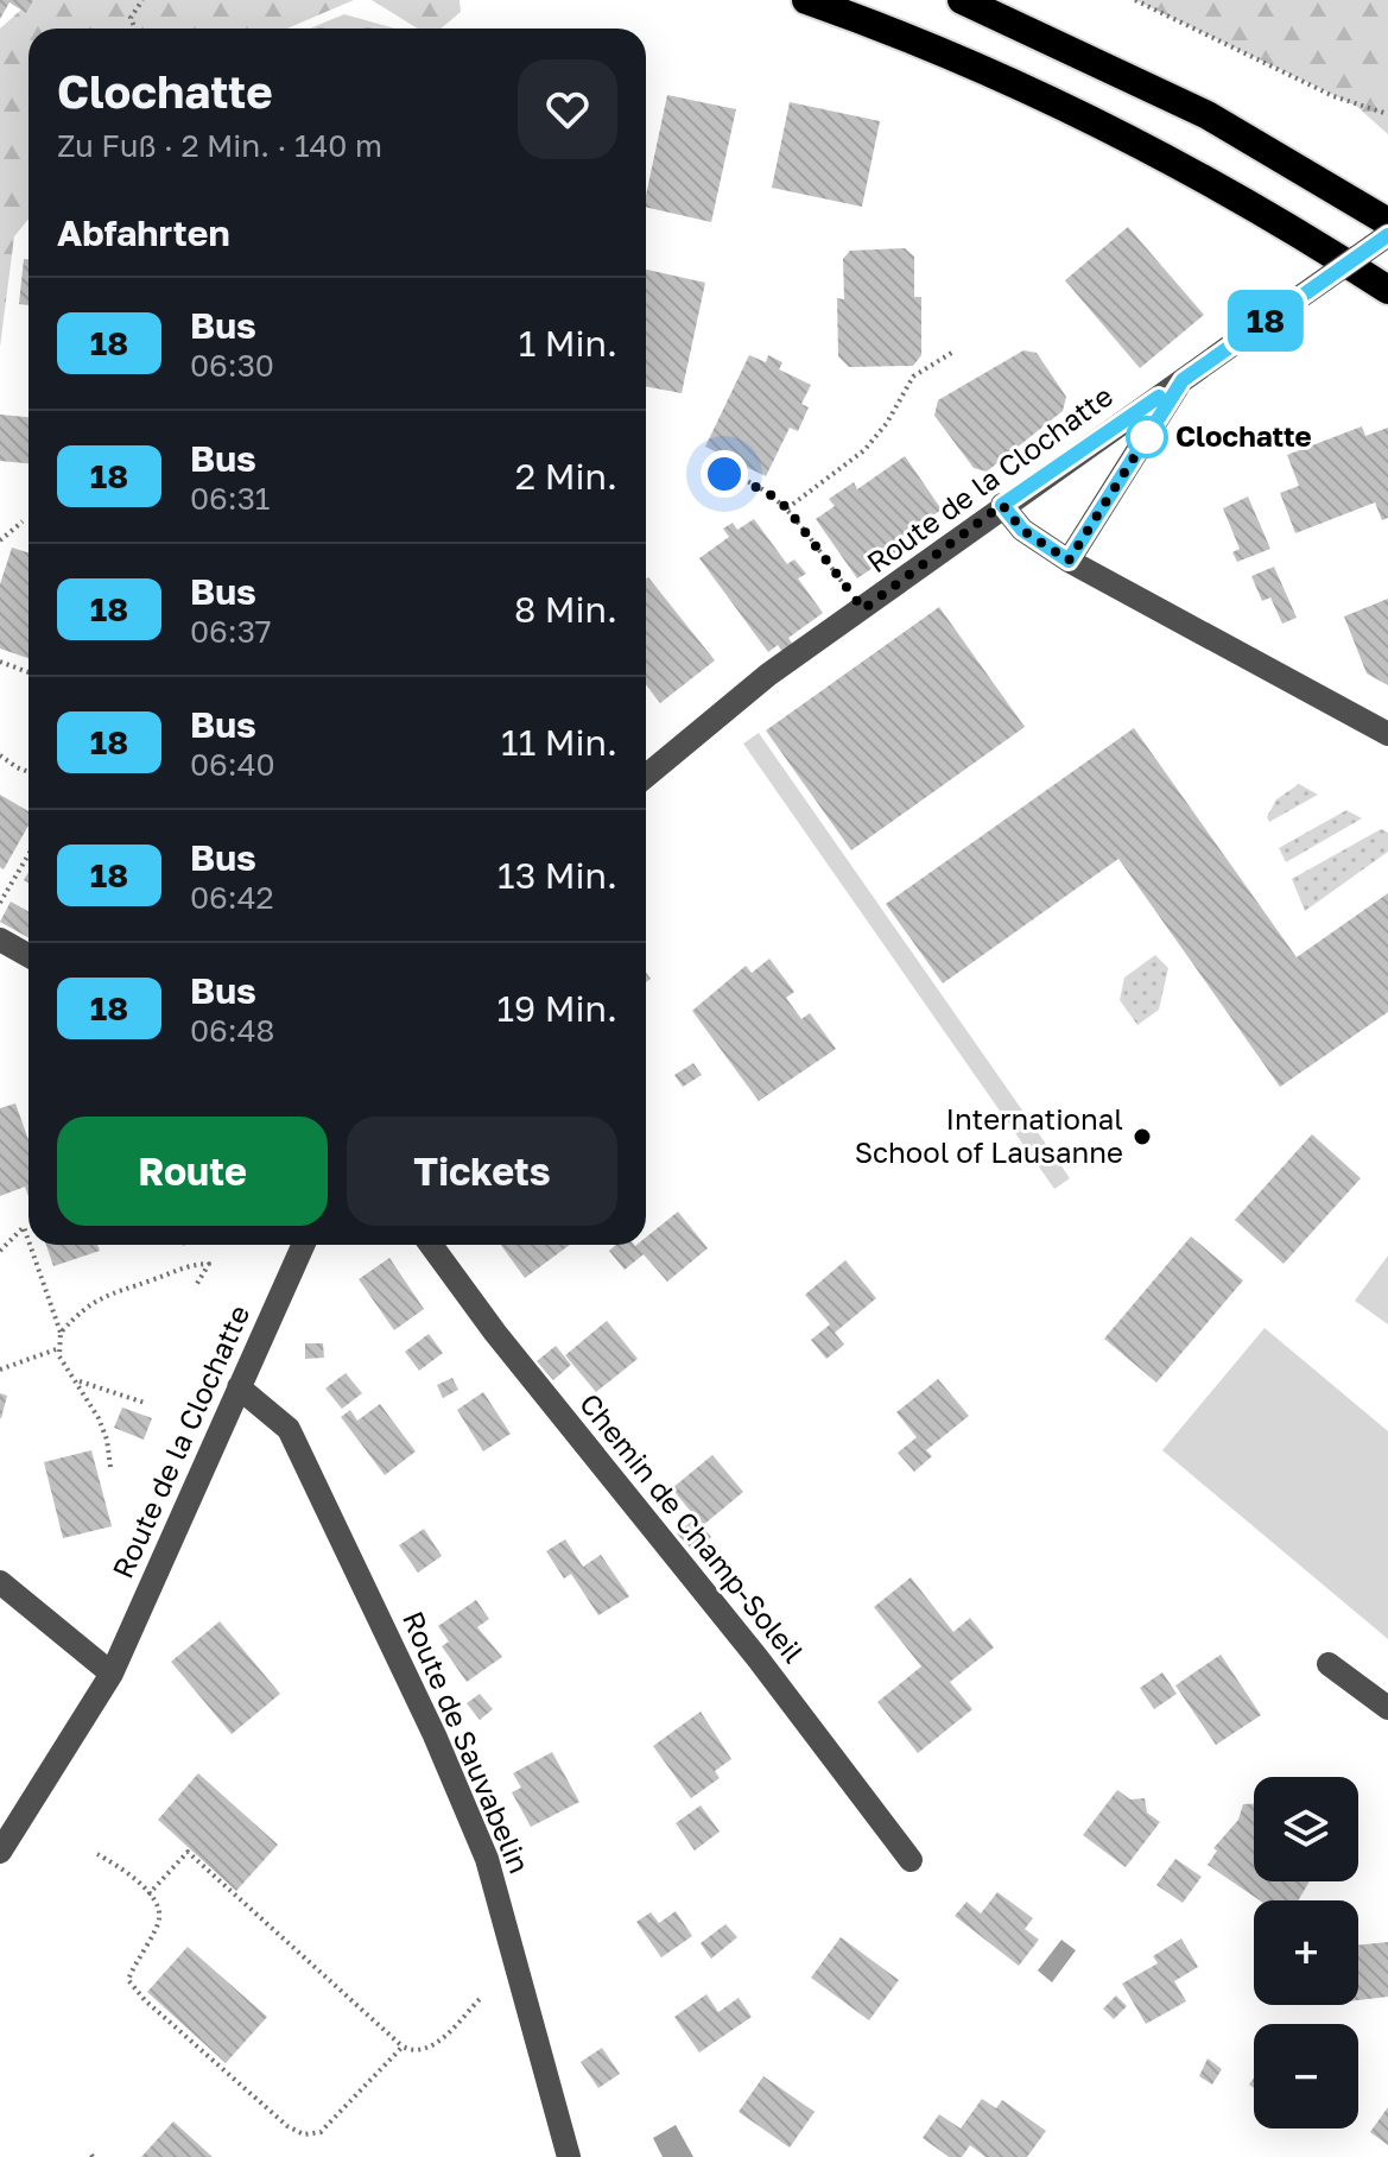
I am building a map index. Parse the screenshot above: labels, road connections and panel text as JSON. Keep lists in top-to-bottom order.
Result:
{
  "streets": {
    "street": ["Route de la Clochatte", "Chemin de Champ-Soleil", "Route de Sauvabelin"]
  },
  "crossings": [
    ["Route de la Clochatte", "Route de Sauvabelin"]
  ],
  "places": ["Clochatte", "International School of Lausanne"],
  "lines": ["bus line 18"],
  "page": {
    "on_map": "18",
    "heading": [
      ["Clochatte", "Zu Fuß · 2 Min. · 140 m"],
      "Abfahrten"
    ],
    "list": [
      {
        "mark": "18",
        "name": "Bus",
        "note": "06:30",
        "value": "1 Min."
      },
      {
        "mark": "18",
        "name": "Bus",
        "note": "06:31",
        "value": "2 Min."
      },
      {
        "mark": "18",
        "name": "Bus",
        "note": "06:37",
        "value": "8 Min."
      },
      {
        "mark": "18",
        "name": "Bus",
        "note": "06:40",
        "value": "11 Min."
      },
      {
        "mark": "18",
        "name": "Bus",
        "note": "06:42",
        "value": "13 Min."
      },
      {
        "mark": "18",
        "name": "Bus",
        "note": "06:48",
        "value": "19 Min."
      }
    ],
    "buttons": ["Route", "Tickets"],
    "map_buttons": ["+", "−"]
  }
}
